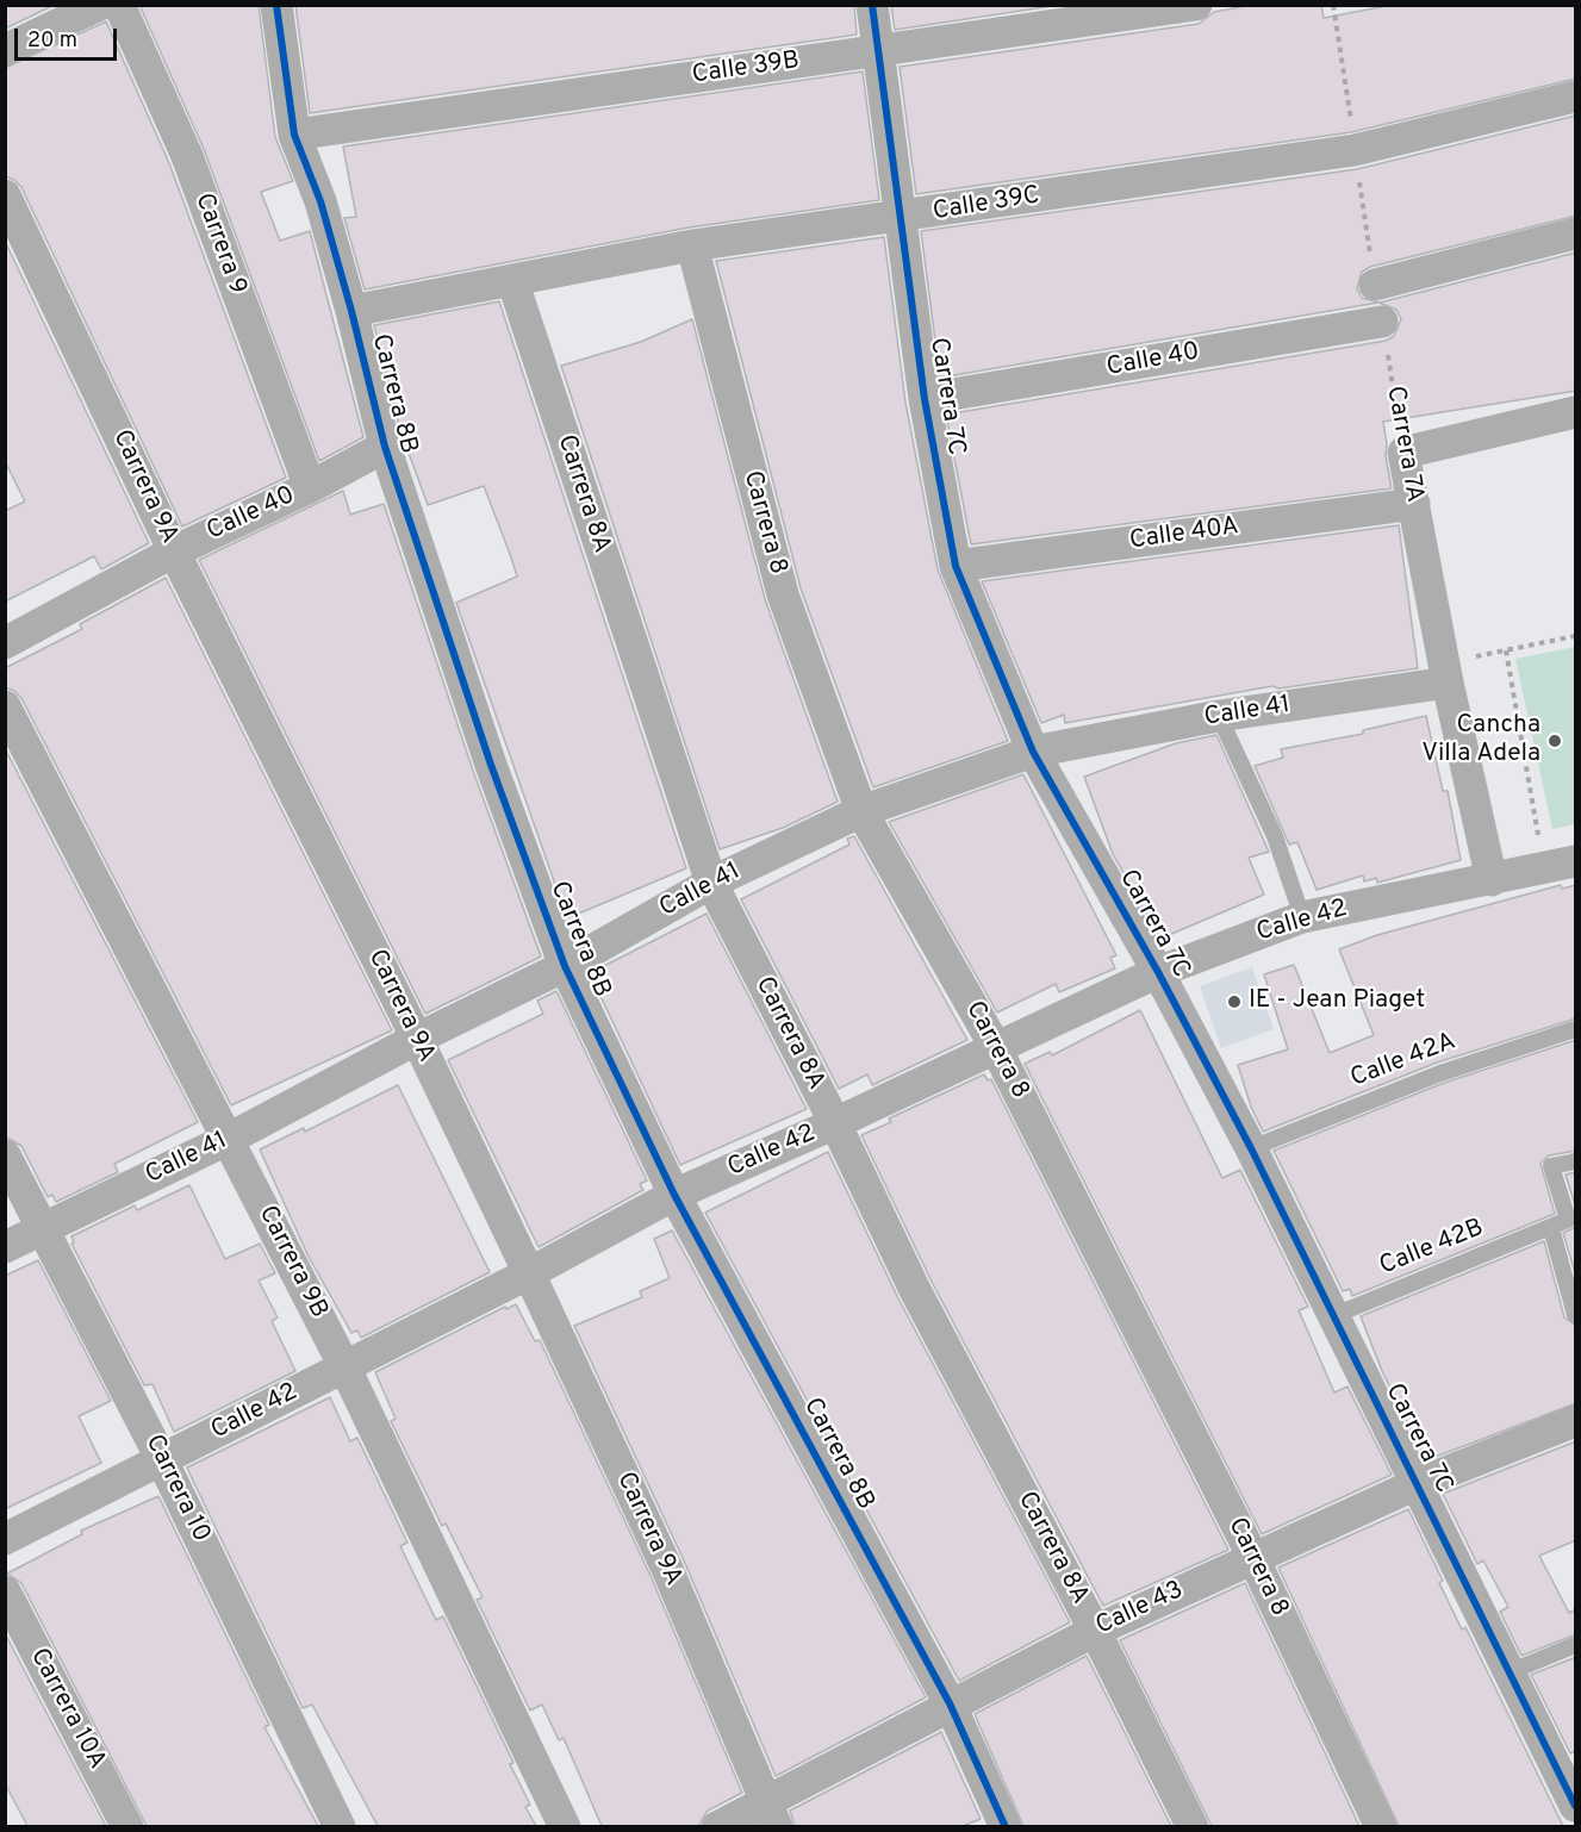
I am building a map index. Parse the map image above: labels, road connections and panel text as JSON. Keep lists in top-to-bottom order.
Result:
{
  "streets": {
    "street": [
      "Calle 39B",
      "Calle 39C",
      "Carrera 9",
      "Calle 40",
      "Carrera 8B",
      "Carrera 7C",
      "Carrera 7A",
      "Carrera 9A",
      "Carrera 8A",
      "Carrera 8",
      "Calle 40A",
      "Calle 41",
      "Calle 42",
      "Carrera 9B",
      "Carrera 10",
      "Calle 43",
      "Carrera 10A"
    ],
    "lane": ["Calle 42A", "Calle 42B"]
  },
  "crossings": [
    ["Calle 39B", "Carrera 8B"],
    ["Calle 39B", "Carrera 7C"],
    ["Calle 39C", "Carrera 8B"],
    ["Calle 39C", "Carrera 7C"],
    ["Calle 39C", "Carrera 8A"],
    ["Calle 39C", "Carrera 8"],
    ["Carrera 9", "Calle 40"],
    ["Calle 40", "Carrera 8B"],
    ["Calle 40", "Carrera 7C"],
    ["Calle 40", "Carrera 7A"],
    ["Calle 40", "Carrera 9A"],
    ["Carrera 8B", "Calle 41"],
    ["Carrera 8B", "Calle 42"],
    ["Carrera 8B", "Calle 43"],
    ["Carrera 7C", "Calle 40A"],
    ["Carrera 7C", "Calle 41"],
    ["Carrera 7C", "Calle 42"],
    ["Carrera 7C", "Calle 42A"],
    ["Carrera 7C", "Calle 42B"],
    ["Carrera 7C", "Calle 43"],
    ["Carrera 7A", "Calle 40A"],
    ["Carrera 7A", "Calle 41"],
    ["Carrera 7A", "Calle 42"],
    ["Carrera 9A", "Calle 41"],
    ["Carrera 9A", "Calle 42"],
    ["Carrera 9A", "Calle 43"],
    ["Carrera 8A", "Calle 41"],
    ["Carrera 8A", "Calle 42"],
    ["Carrera 8A", "Calle 43"],
    ["Carrera 8", "Calle 41"],
    ["Carrera 8", "Calle 42"],
    ["Carrera 8", "Calle 43"],
    ["Calle 41", "Carrera 9B"],
    ["Calle 41", "Carrera 10"],
    ["Calle 42", "Carrera 9B"],
    ["Calle 42", "Carrera 10"]
  ],
  "places": ["Cancha Villa Adela", "IE - Jean Piaget"],
  "scale_bar": "20 m"
}
